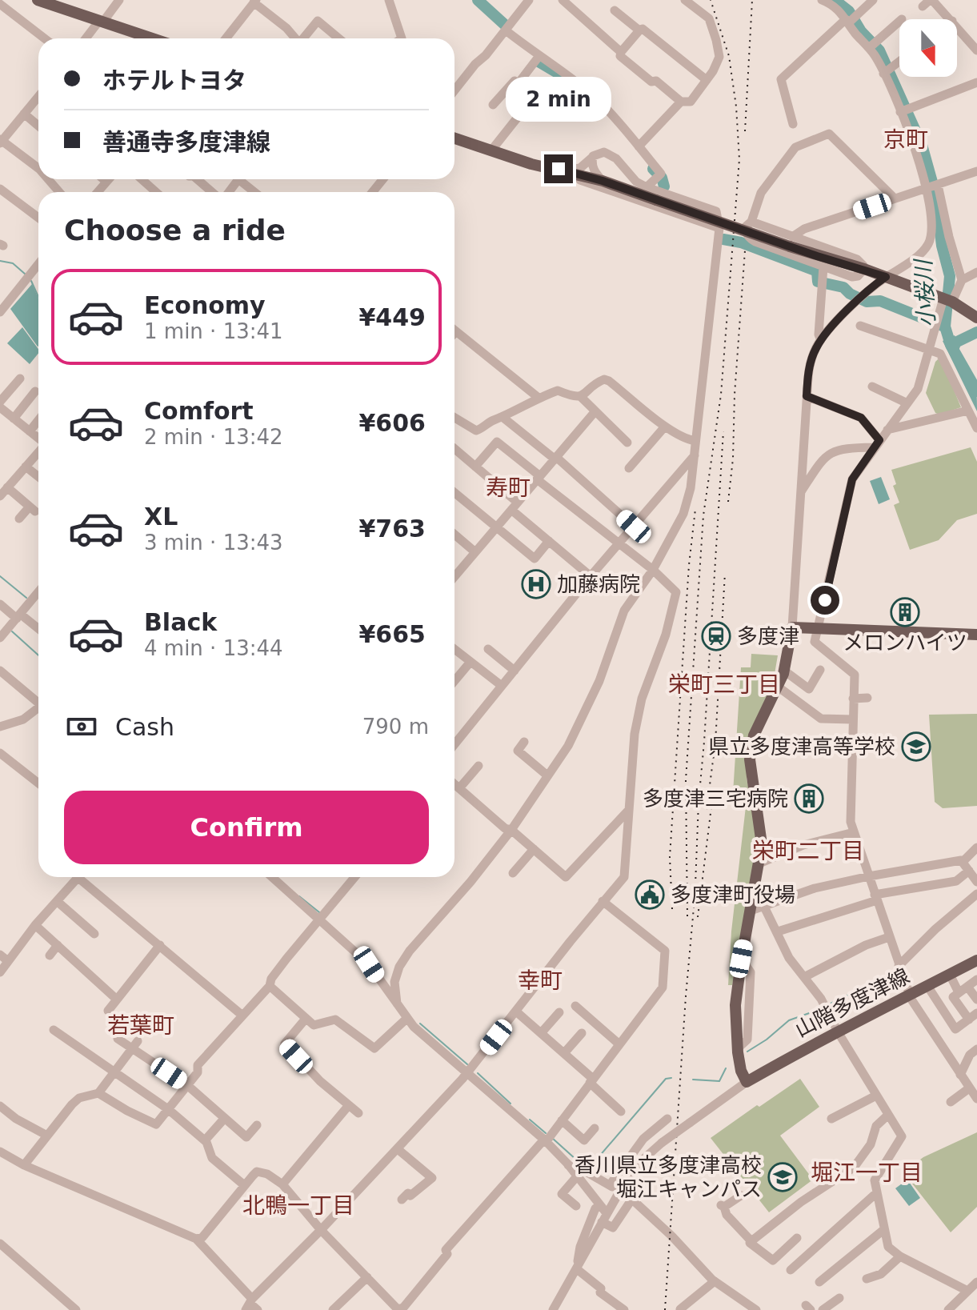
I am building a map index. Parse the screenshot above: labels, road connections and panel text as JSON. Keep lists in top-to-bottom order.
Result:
{
  "streets": {
    "main road": ["山階多度津線"]
  },
  "districts": [
    "京町",
    "寿町",
    "栄町三丁目",
    "栄町二丁目",
    "幸町",
    "若葉町",
    "堀江一丁目",
    "北鴨一丁目"
  ],
  "water": ["小桜川"],
  "places": {
    "hospital": ["加藤病院"],
    "building": ["メロンハイツ", "多度津三宅病院"],
    "station": ["多度津"],
    "school or university": ["県立多度津高等学校", "香川県立多度津高校 堀江キャンパス"],
    "public building": ["多度津町役場"]
  },
  "north": "bottom",
  "page": {
    "banner": ["ホテルトヨタ", "善通寺多度津線"],
    "bubble": "2 min",
    "heading": "Choose a ride",
    "list": [
      {
        "name": "Economy",
        "note": "1 min · 13:41",
        "value": "¥449"
      },
      {
        "name": "Comfort",
        "note": "2 min · 13:42",
        "value": "¥606"
      },
      {
        "name": "XL",
        "note": "3 min · 13:43",
        "value": "¥763"
      },
      {
        "name": "Black",
        "note": "4 min · 13:44",
        "value": "¥665"
      }
    ],
    "pay": ["Cash", "790 m"],
    "buttons": "Confirm"
  }
}
